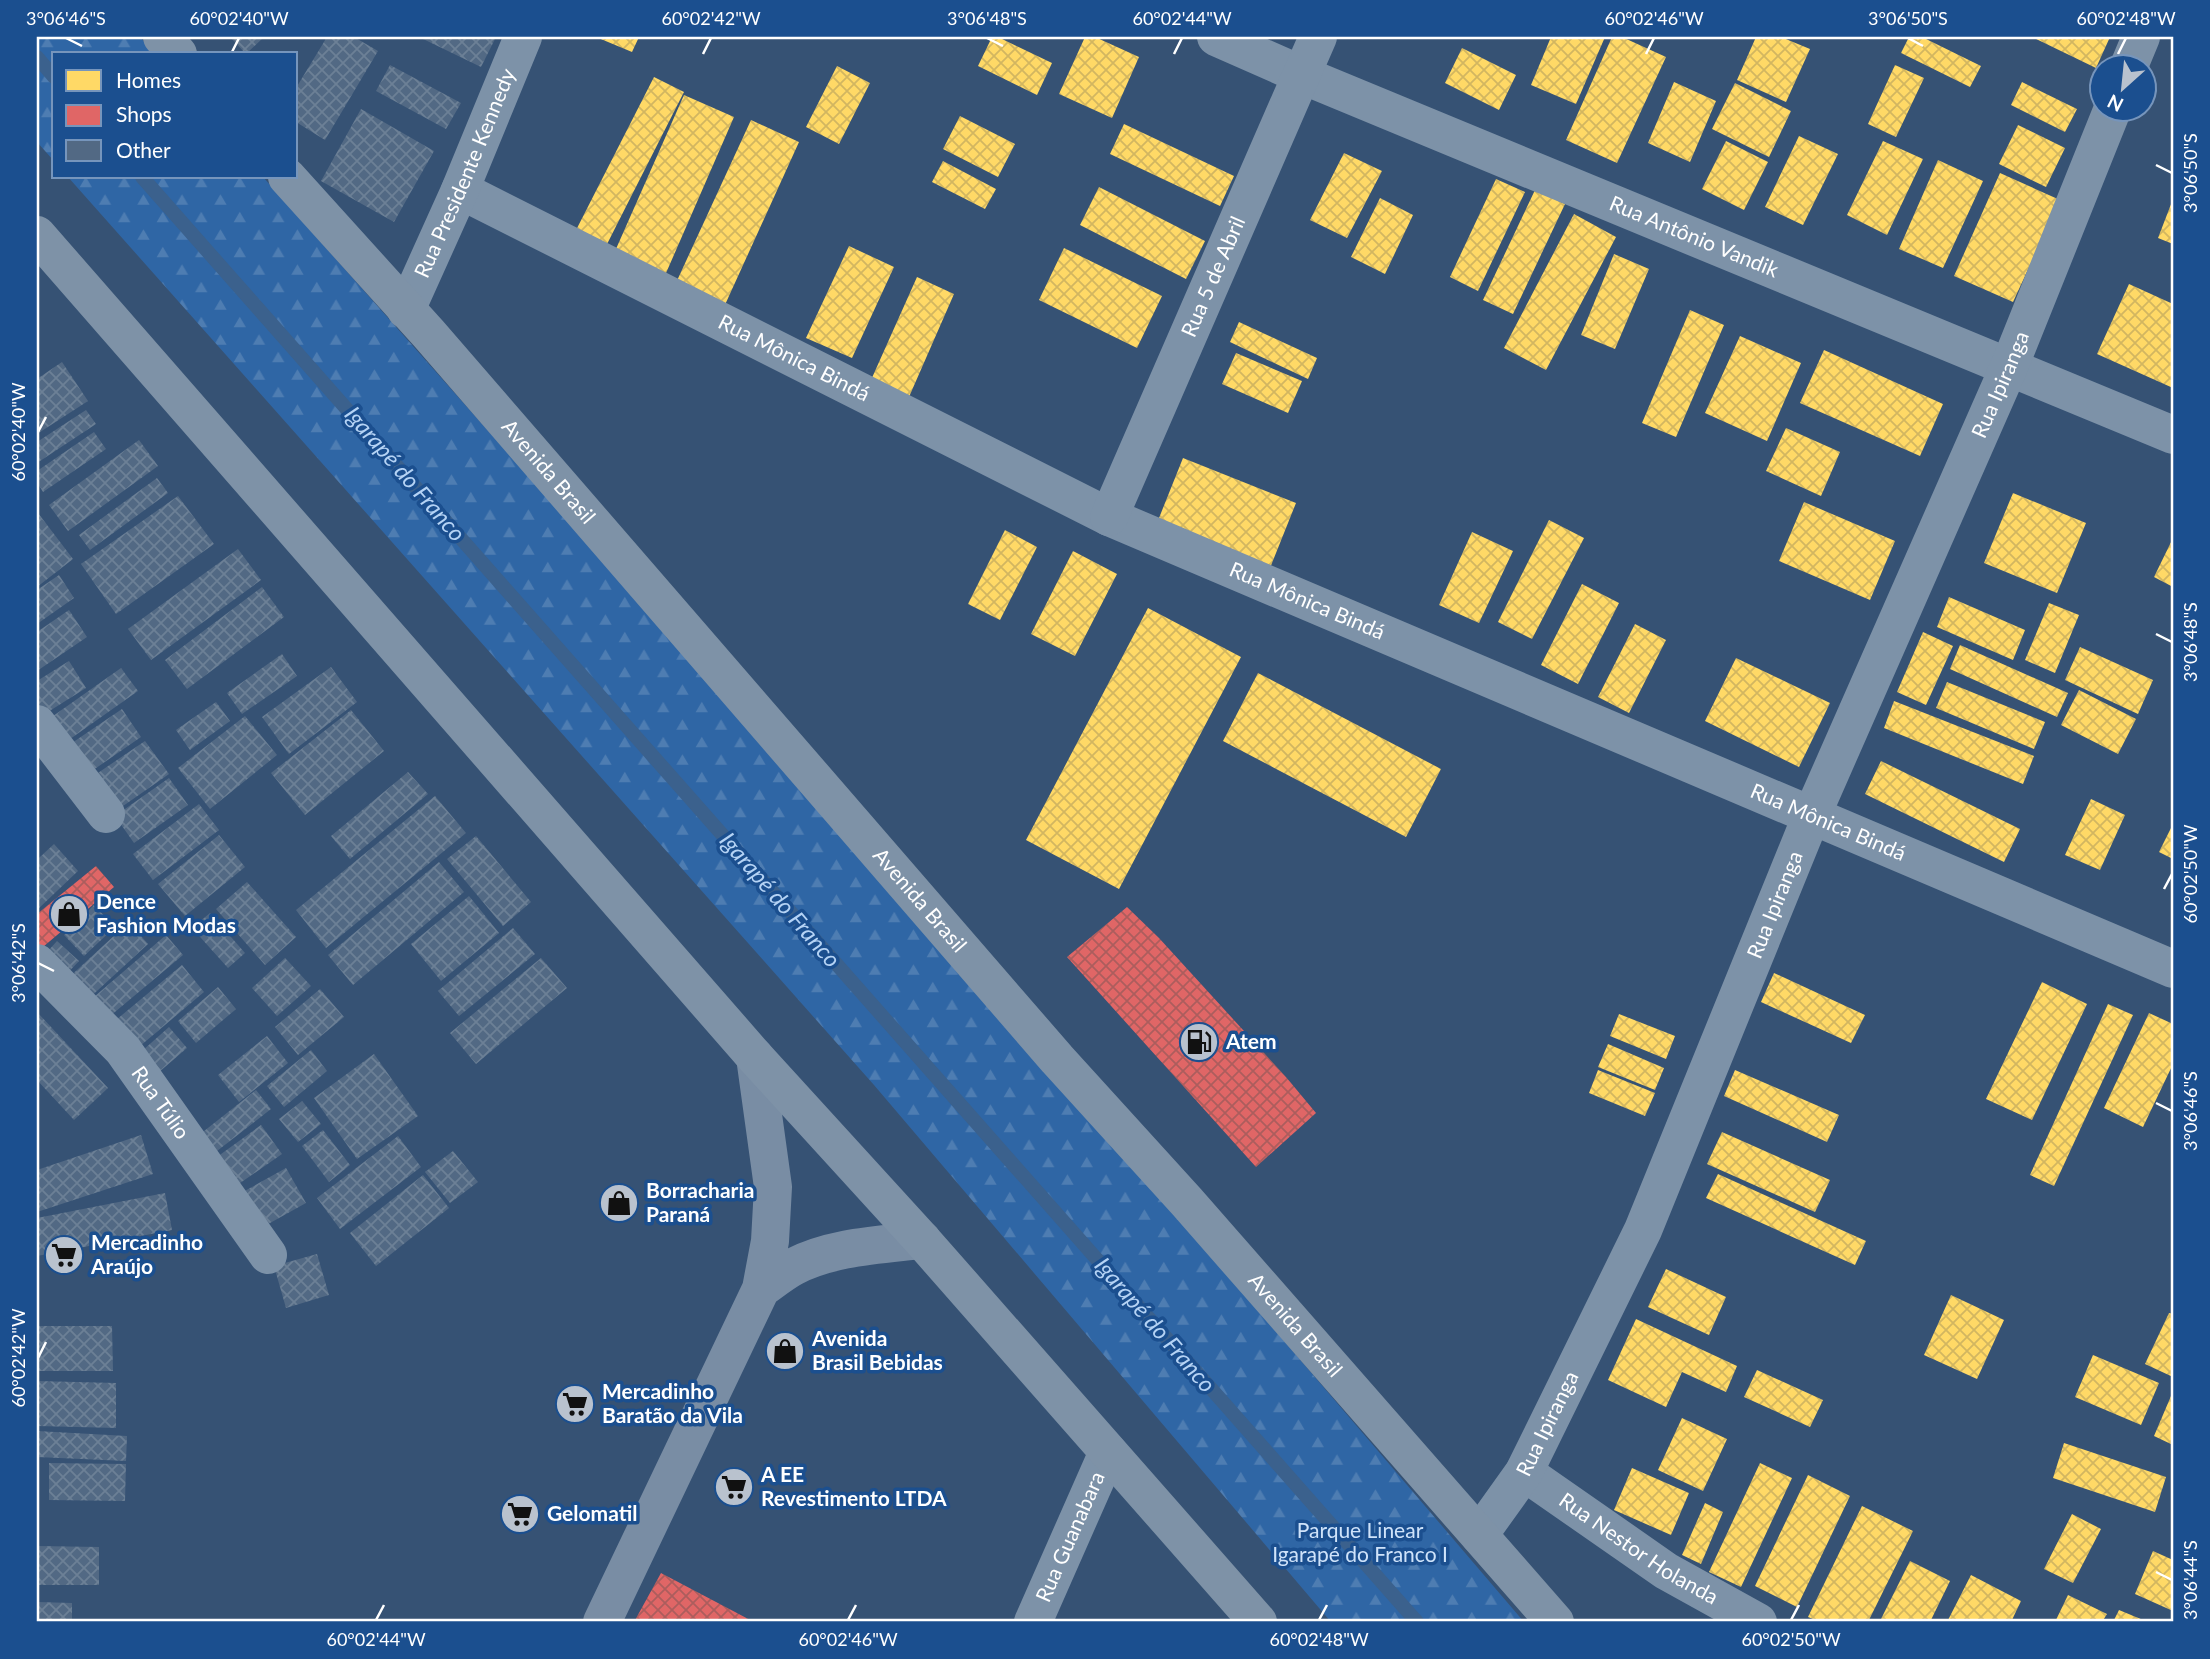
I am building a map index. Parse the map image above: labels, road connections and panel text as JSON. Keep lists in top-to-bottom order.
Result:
{
  "streets": {
    "highway": ["Avenida Brasil"],
    "street": [
      "Rua Presidente Kennedy",
      "Rua Antônio Vandik",
      "Rua 5 de Abril",
      "Rua Mônica Bindá",
      "Rua Ipiranga",
      "Rua Túlio",
      "Rua Guanabara",
      "Rua Nestor Holanda"
    ]
  },
  "crossings": [
    ["Rua Presidente Kennedy", "Rua Mônica Bindá"],
    ["Rua Presidente Kennedy", "Avenida Brasil"],
    ["Rua Antônio Vandik", "Rua 5 de Abril"],
    ["Rua Antônio Vandik", "Rua Ipiranga"],
    ["Rua 5 de Abril", "Rua Mônica Bindá"],
    ["Rua Mônica Bindá", "Rua Ipiranga"],
    ["Rua Ipiranga", "Avenida Brasil"],
    ["Rua Ipiranga", "Rua Nestor Holanda"]
  ],
  "water": ["Igarapé do Franco"],
  "parks": ["Parque Linear Igarapé do Franco I"],
  "places": {
    "shop": ["Dence Fashion Modas", "Borracharia Paraná", "Avenida Brasil Bebidas"],
    "fuel station": ["Atem"],
    "supermarket": [
      "Mercadinho Araújo",
      "Mercadinho Baratão da Vila",
      "A EE Revestimento LTDA",
      "Gelomatil"
    ]
  },
  "legend": ["Homes", "Shops", "Other"],
  "north": "bottom left",
  "coordinates": [
    "3°06'46\"S",
    "60°02'40\"W",
    "60°02'42\"W",
    "3°06'48\"S",
    "60°02'44\"W",
    "60°02'46\"W",
    "3°06'50\"S",
    "60°02'48\"W",
    "60°02'50\"W",
    "3°06'42\"S",
    "3°06'44\"S"
  ]
}
